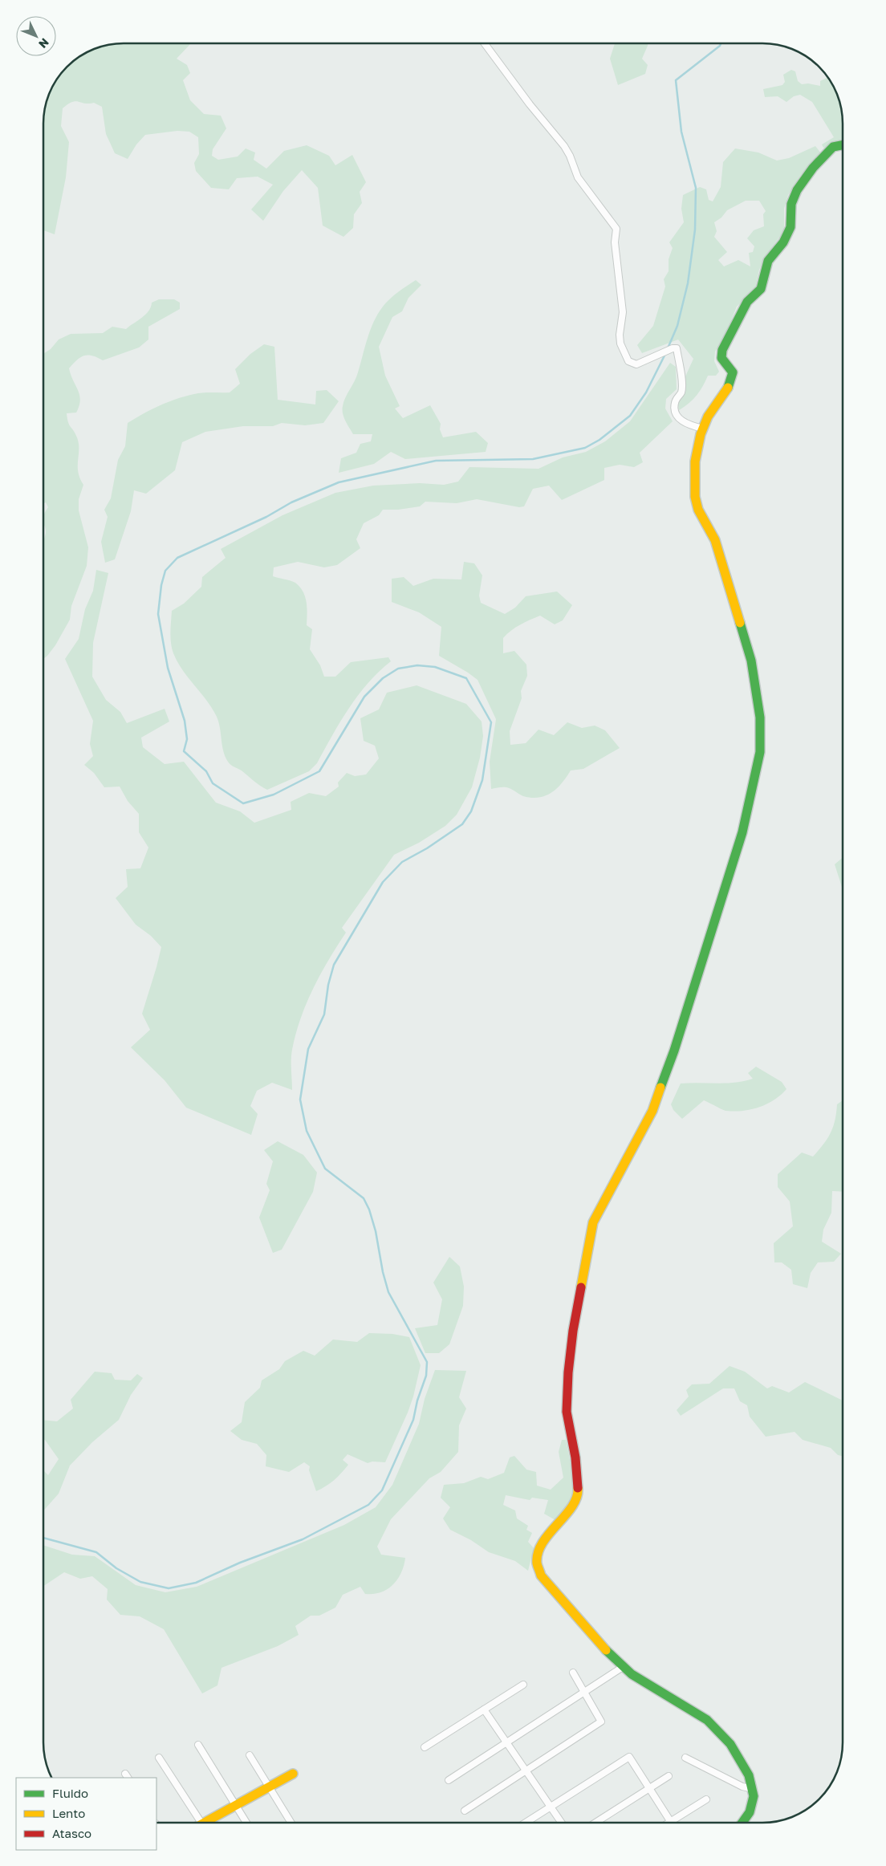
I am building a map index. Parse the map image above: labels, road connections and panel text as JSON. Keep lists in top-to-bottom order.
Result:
{
  "legend": ["Fluido", "Lento", "Atasco"],
  "north": "bottom right"
}
